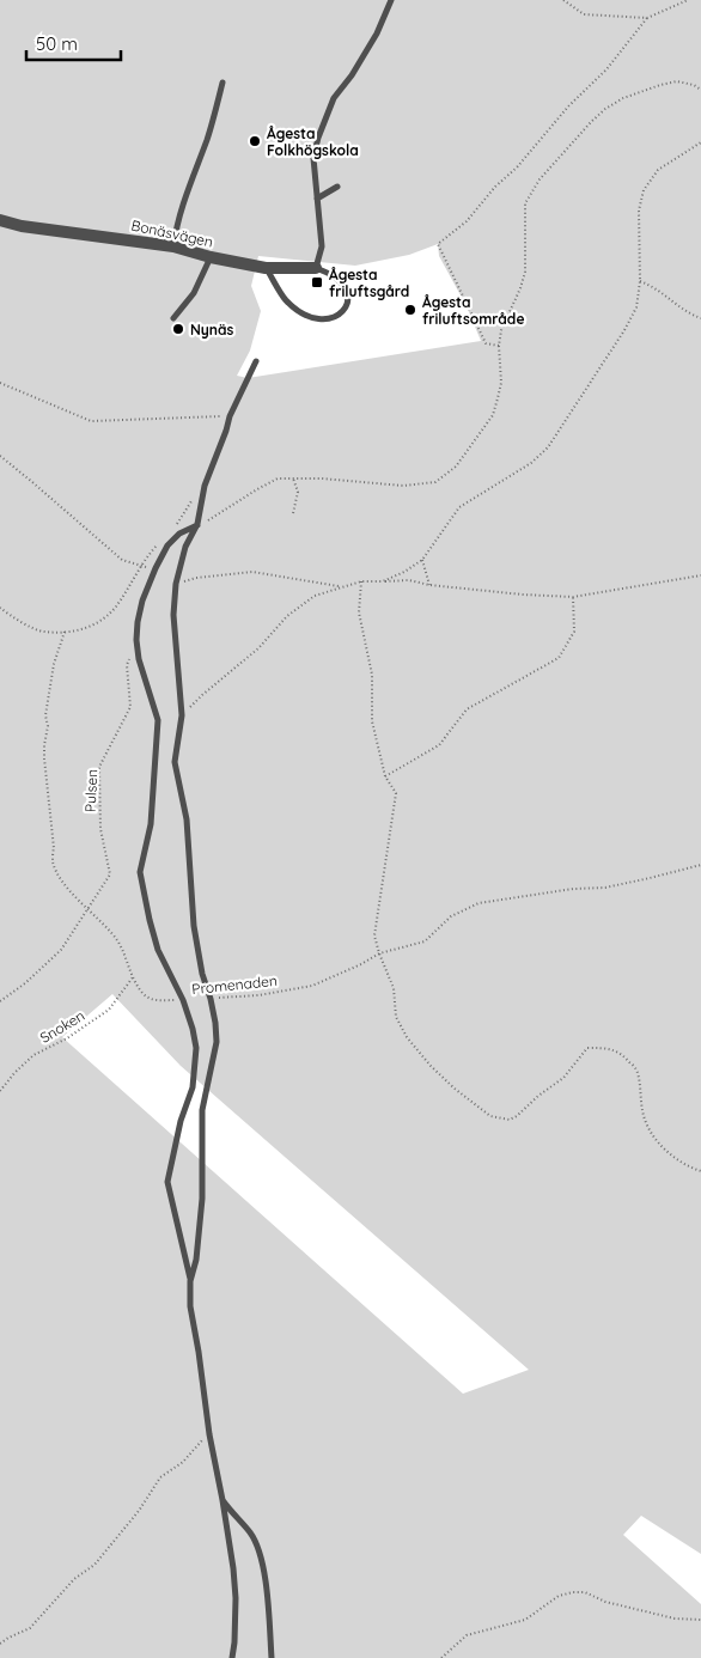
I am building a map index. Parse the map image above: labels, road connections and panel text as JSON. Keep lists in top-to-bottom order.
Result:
{
  "streets": {
    "street": ["Bonäsvägen"],
    "path": ["Pulsen", "Promenaden", "Snoken"]
  },
  "crossings": [
    ["Pulsen", "Promenaden"],
    ["Promenaden", "Snoken"]
  ],
  "places": {
    "other": ["Ågesta Folkhögskola", "Ågesta friluftsområde", "Nynäs"],
    "transit": ["Ågesta friluftsgård"]
  },
  "scale_bar": "50 m"
}
